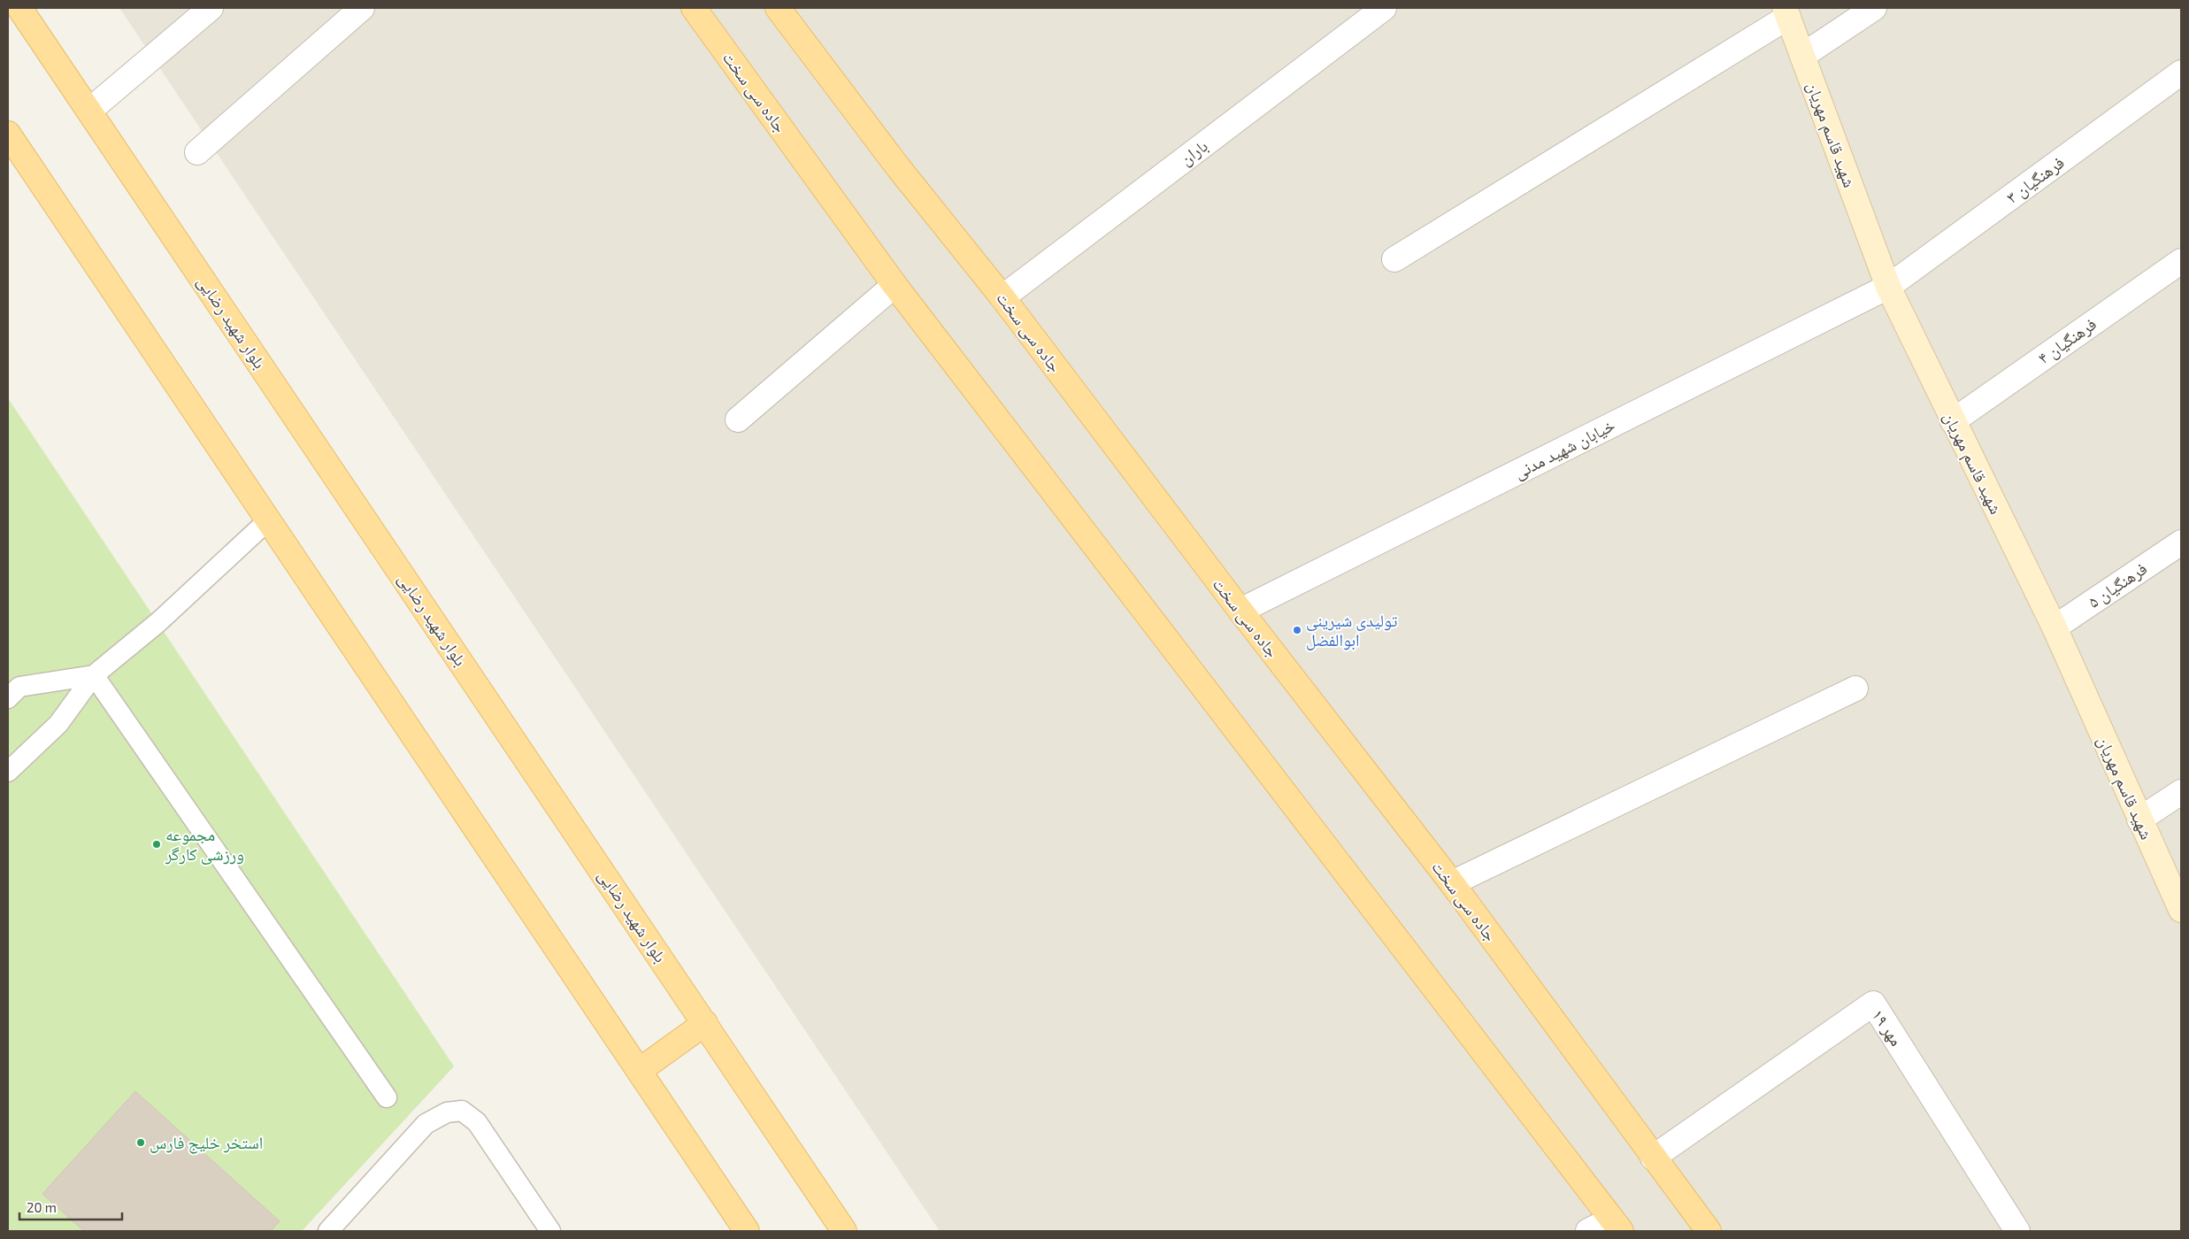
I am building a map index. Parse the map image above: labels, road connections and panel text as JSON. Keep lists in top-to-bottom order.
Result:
{
  "streets": {
    "main road": ["جاده سی سخت", "بلوار شهید رضایی"],
    "street": [
      "شهید قاسم مهریان",
      "باران",
      "فرهنگیان ۳",
      "فرهنگیان ۴",
      "خیابان شهید مدنی",
      "فرهنگیان ۵",
      "مهر ۱۹"
    ]
  },
  "crossings": [
    ["جاده سی سخت", "باران"],
    ["جاده سی سخت", "خیابان شهید مدنی"],
    ["جاده سی سخت", "مهر ۱۹"],
    ["شهید قاسم مهریان", "فرهنگیان ۳"],
    ["شهید قاسم مهریان", "فرهنگیان ۴"],
    ["شهید قاسم مهریان", "خیابان شهید مدنی"],
    ["شهید قاسم مهریان", "فرهنگیان ۵"],
    ["فرهنگیان ۳", "خیابان شهید مدنی"]
  ],
  "places": ["تولیدی شیرینی ابوالفضل", "مجموعه ورزشی کارگر", "استخر خلیج فارس"],
  "scale_bar": "20 m"
}
